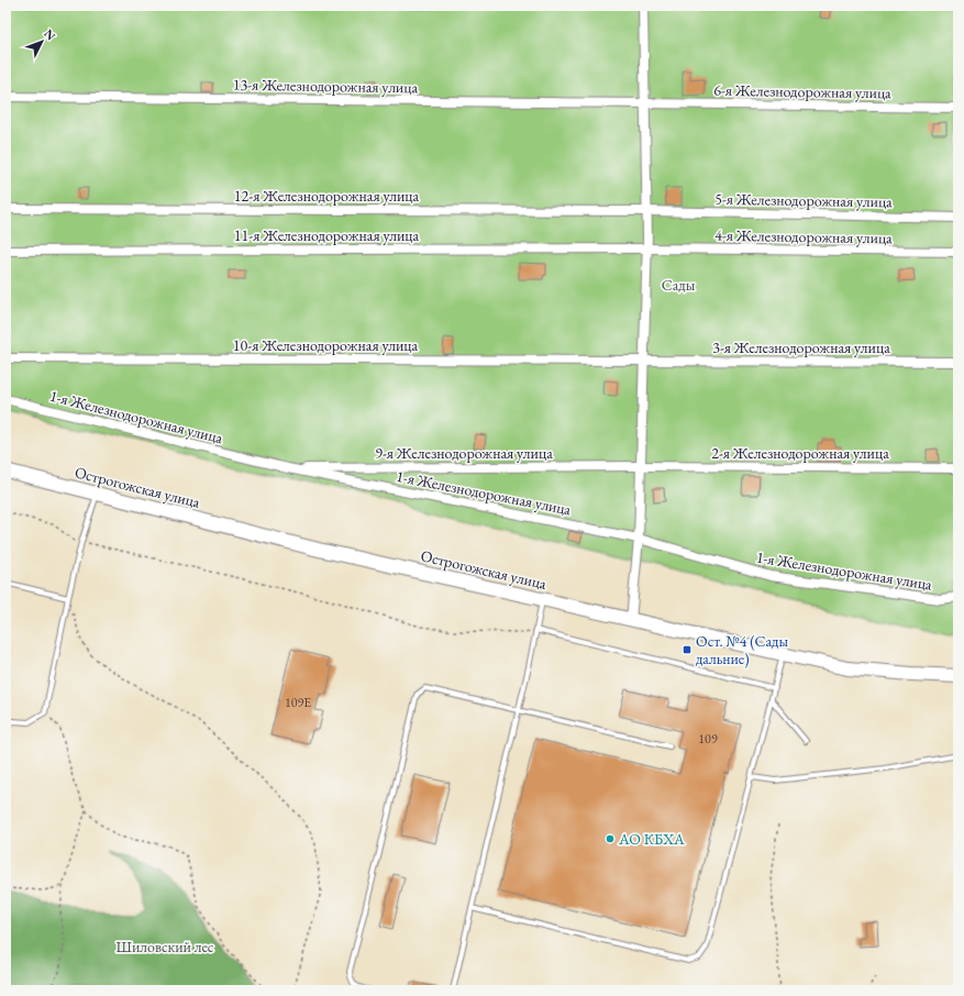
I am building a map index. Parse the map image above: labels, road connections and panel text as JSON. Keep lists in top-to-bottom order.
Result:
{
  "streets": {
    "street": [
      "13-я Железнодорожная улица",
      "6-я Железнодорожная улица",
      "12-я Железнодорожная улица",
      "5-я Железнодорожная улица",
      "11-я Железнодорожная улица",
      "4-я Железнодорожная улица",
      "10-я Железнодорожная улица",
      "3-я Железнодорожная улица",
      "1-я Железнодорожная улица",
      "9-я Железнодорожная улица",
      "2-я Железнодорожная улица",
      "Острогожская улица"
    ]
  },
  "crossings": [
    ["13-я Железнодорожная улица", "6-я Железнодорожная улица"],
    ["12-я Железнодорожная улица", "5-я Железнодорожная улица"],
    ["11-я Железнодорожная улица", "4-я Железнодорожная улица"],
    ["10-я Железнодорожная улица", "3-я Железнодорожная улица"],
    ["1-я Железнодорожная улица", "9-я Железнодорожная улица"],
    ["9-я Железнодорожная улица", "2-я Железнодорожная улица"]
  ],
  "parks": ["Сады", "Шиловский лес"],
  "places": {
    "transit": ["Ост. №4 (Сады дальние)"],
    "other": ["АО КБХА"]
  },
  "house_numbers": ["109Е", "109"],
  "north": "top right"
}
